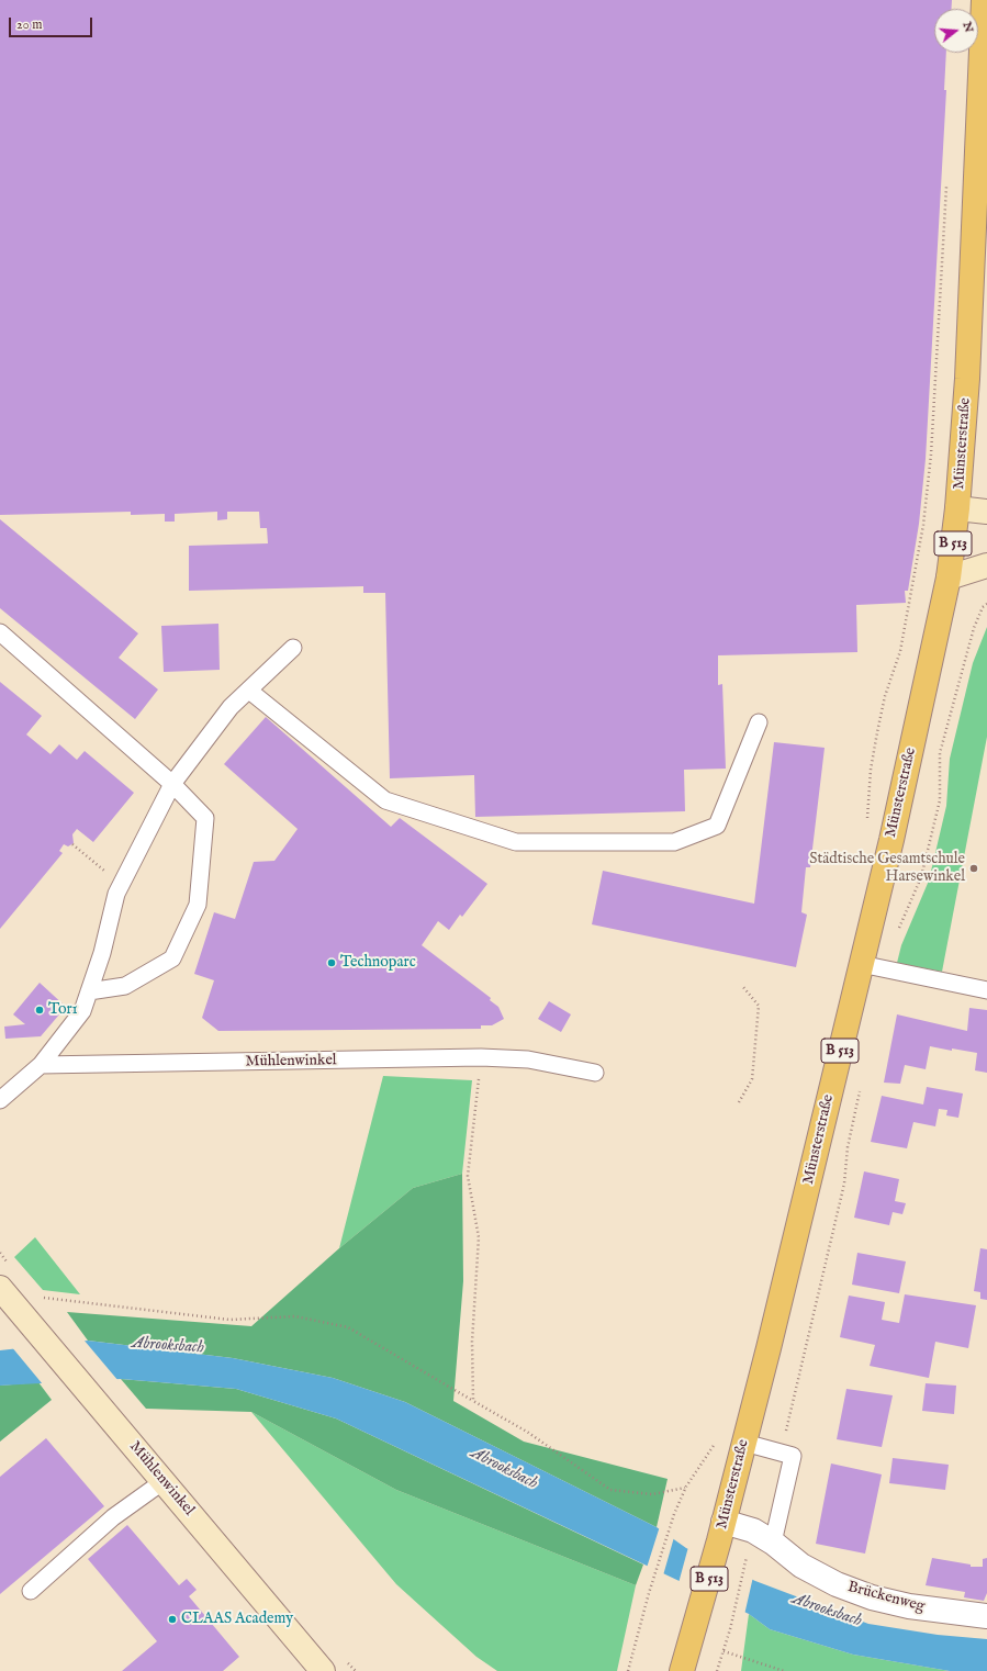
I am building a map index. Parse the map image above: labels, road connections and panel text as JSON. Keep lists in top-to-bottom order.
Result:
{
  "streets": {
    "main road": ["Münsterstraße", "B 513"],
    "street": ["Mühlenwinkel", "Brückenweg"]
  },
  "crossings": [
    ["Münsterstraße", "Brückenweg"]
  ],
  "water": ["Abrooksbach"],
  "places": [
    "Städtische Gesamtschule Harsewinkel",
    "Technoparc",
    "Tor1",
    "CLAAS Academy"
  ],
  "scale_bar": "20 m",
  "north": "right"
}
